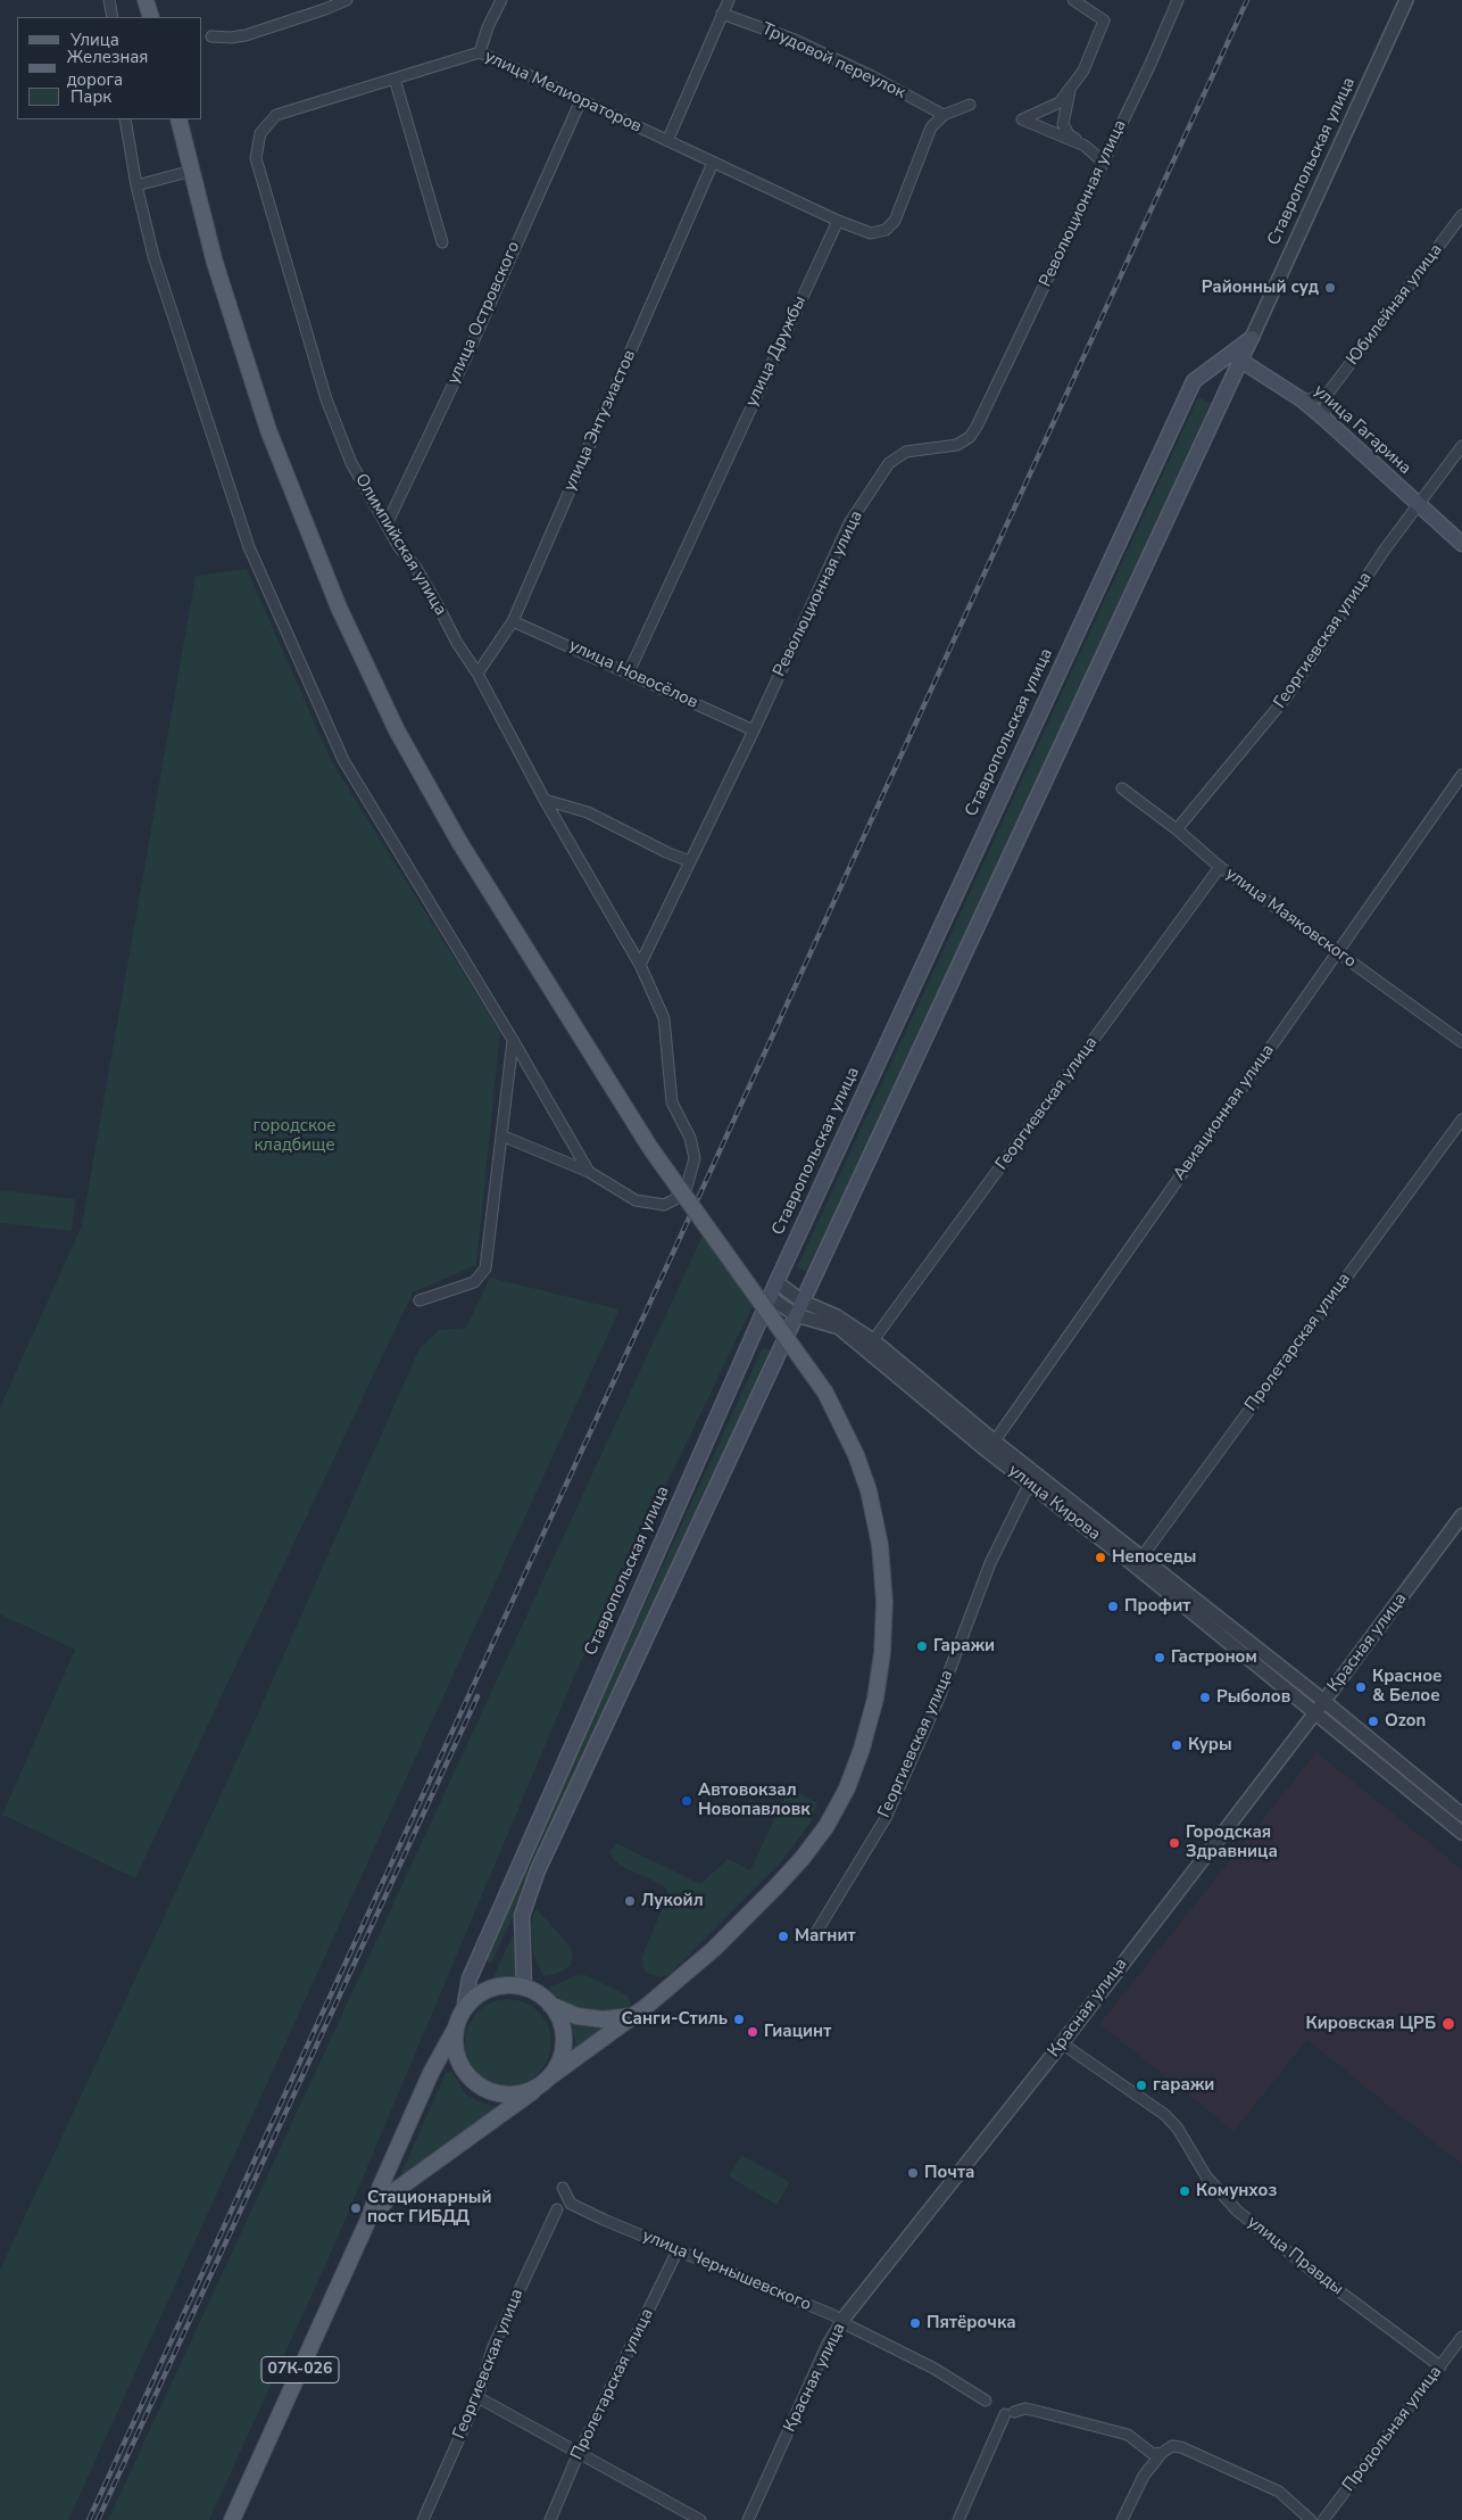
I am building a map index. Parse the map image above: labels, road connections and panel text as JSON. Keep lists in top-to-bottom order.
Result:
{
  "streets": {
    "main road": ["Ставропольская улица", "улица Гагарина", "07К-026"],
    "street": [
      "Трудовой переулок",
      "улица Мелиораторов",
      "Революционная улица",
      "Юбилейная улица",
      "улица Островского",
      "улица Дружбы",
      "улица Энтузиастов",
      "Олимпийская улица",
      "Георгиевская улица",
      "улица Новосёлов",
      "улица Маяковского",
      "Авиационная улица",
      "Пролетарская улица",
      "улица Кирова",
      "Красная улица",
      "улица Правды",
      "улица Чернышевского",
      "Продольная улица"
    ]
  },
  "crossings": [
    ["улица Мелиораторов", "улица Островского"],
    ["улица Мелиораторов", "улица Дружбы"],
    ["улица Мелиораторов", "улица Энтузиастов"],
    ["улица Мелиораторов", "Олимпийская улица"],
    ["Ставропольская улица", "улица Гагарина"],
    ["Ставропольская улица", "улица Кирова"],
    ["Ставропольская улица", "07К-026"],
    ["Революционная улица", "Олимпийская улица"],
    ["Революционная улица", "улица Новосёлов"],
    ["улица Островского", "Олимпийская улица"],
    ["улица Дружбы", "улица Новосёлов"],
    ["улица Энтузиастов", "Олимпийская улица"],
    ["улица Энтузиастов", "улица Новосёлов"],
    ["улица Гагарина", "Георгиевская улица"],
    ["Георгиевская улица", "улица Маяковского"],
    ["Георгиевская улица", "улица Кирова"],
    ["улица Маяковского", "Авиационная улица"],
    ["Авиационная улица", "улица Кирова"],
    ["Пролетарская улица", "улица Кирова"],
    ["Пролетарская улица", "улица Чернышевского"],
    ["улица Кирова", "Красная улица"],
    ["Красная улица", "улица Правды"],
    ["Красная улица", "улица Чернышевского"],
    ["улица Правды", "Продольная улица"]
  ],
  "parks": ["городское кладбище"],
  "places": [
    "Районный суд",
    "Непоседы",
    "Профит",
    "Гаражи",
    "Гастроном",
    "Красное & Белое",
    "Рыболов",
    "Ozon",
    "Куры",
    "Автовокзал Новопавловк",
    "Городская Здравница",
    "Лукойл",
    "Магнит",
    "Санги-Стиль",
    "Кировская ЦРБ",
    "Гиацинт",
    "гаражи",
    "Почта",
    "Комунхоз",
    "Стационарный пост ГИБДД",
    "Пятёрочка"
  ],
  "legend": ["Улица", "Железная дорога", "Парк"]
}
